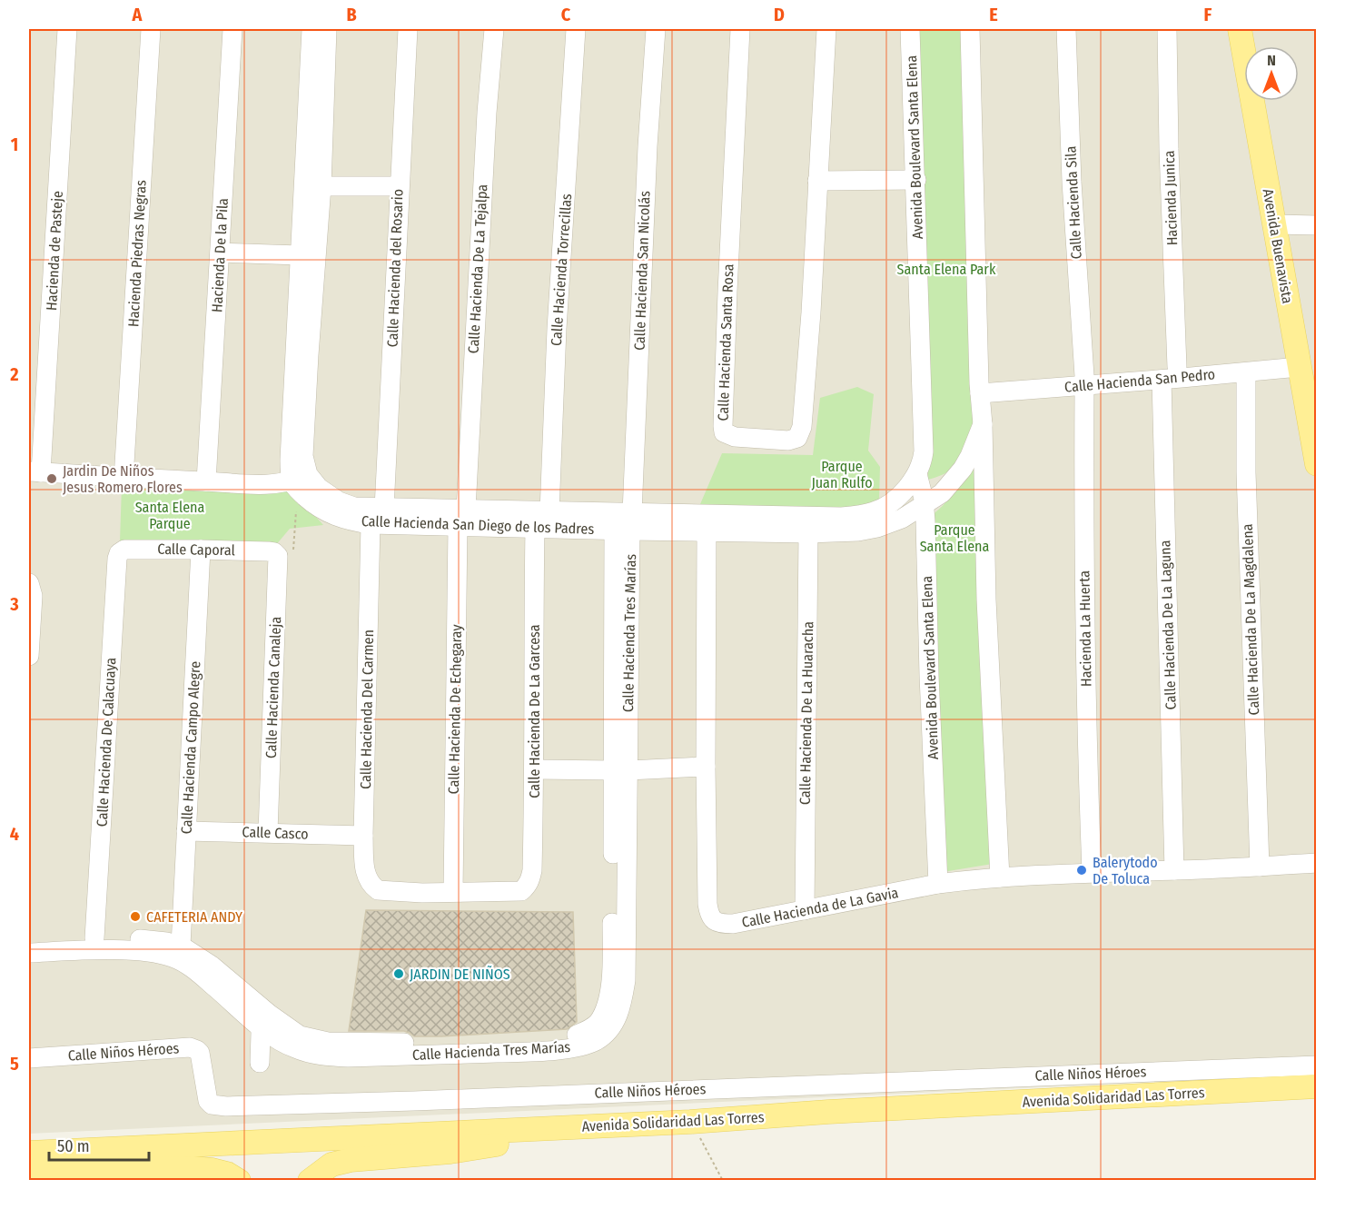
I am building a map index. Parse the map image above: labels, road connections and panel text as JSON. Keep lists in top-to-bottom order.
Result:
{
  "streets": {
    "main road": ["Avenida Buenavista", "Avenida Solidaridad Las Torres"],
    "street": [
      "Avenida Boulevard Santa Elena",
      "Hacienda Junica",
      "Calle Hacienda Sila",
      "Hacienda de Pasteje",
      "Hacienda Piedras Negras",
      "Hacienda De la Pila",
      "Calle Hacienda del Rosario",
      "Calle Hacienda De La Tejalpa",
      "Calle Hacienda Torrecillas",
      "Calle Hacienda San Nicolás",
      "Calle Hacienda Santa Rosa",
      "Calle Hacienda San Pedro",
      "Calle Hacienda San Diego de los Padres",
      "Calle Caporal",
      "Calle Hacienda De La Magdalena",
      "Calle Hacienda De La Laguna",
      "Hacienda La Huerta",
      "Calle Hacienda Tres Marías",
      "Calle Hacienda Canaleja",
      "Calle Hacienda Del Carmen",
      "Calle Hacienda De Echegaray",
      "Calle Hacienda De La Garcesa",
      "Calle Hacienda De La Huaracha",
      "Calle Hacienda De Calacuaya",
      "Calle Hacienda Campo Alegre",
      "Calle Casco",
      "Calle Hacienda de La Gavia",
      "Calle Niños Héroes"
    ]
  },
  "crossings": [
    ["Avenida Boulevard Santa Elena", "Calle Hacienda San Diego de los Padres"],
    ["Avenida Boulevard Santa Elena", "Calle Hacienda de La Gavia"],
    ["Hacienda Junica", "Calle Hacienda San Pedro"],
    ["Calle Hacienda Sila", "Calle Hacienda San Pedro"],
    ["Calle Hacienda Sila", "Hacienda La Huerta"],
    ["Avenida Buenavista", "Calle Hacienda San Pedro"],
    ["Calle Hacienda del Rosario", "Calle Hacienda San Diego de los Padres"],
    ["Calle Hacienda De La Tejalpa", "Calle Hacienda San Diego de los Padres"],
    ["Calle Hacienda De La Tejalpa", "Calle Hacienda De Echegaray"],
    ["Calle Hacienda Torrecillas", "Calle Hacienda San Diego de los Padres"],
    ["Calle Hacienda San Nicolás", "Calle Hacienda San Diego de los Padres"],
    ["Calle Hacienda San Nicolás", "Calle Hacienda Tres Marías"],
    ["Calle Hacienda San Pedro", "Calle Hacienda De La Magdalena"],
    ["Calle Hacienda San Pedro", "Calle Hacienda De La Laguna"],
    ["Calle Hacienda San Pedro", "Hacienda La Huerta"],
    ["Calle Hacienda San Diego de los Padres", "Calle Hacienda Tres Marías"],
    ["Calle Hacienda San Diego de los Padres", "Calle Hacienda Del Carmen"],
    ["Calle Hacienda San Diego de los Padres", "Calle Hacienda De Echegaray"],
    ["Calle Hacienda San Diego de los Padres", "Calle Hacienda De La Garcesa"],
    ["Calle Hacienda San Diego de los Padres", "Calle Hacienda De La Huaracha"],
    ["Calle Hacienda San Diego de los Padres", "Calle Hacienda de La Gavia"],
    ["Calle Caporal", "Calle Hacienda Canaleja"],
    ["Calle Caporal", "Calle Hacienda De Calacuaya"],
    ["Calle Caporal", "Calle Hacienda Campo Alegre"],
    ["Calle Hacienda De La Magdalena", "Calle Hacienda de La Gavia"],
    ["Calle Hacienda De La Laguna", "Calle Hacienda de La Gavia"],
    ["Hacienda La Huerta", "Calle Hacienda de La Gavia"],
    ["Calle Hacienda Tres Marías", "Calle Hacienda De Calacuaya"],
    ["Calle Hacienda Tres Marías", "Calle Hacienda Campo Alegre"],
    ["Calle Hacienda Canaleja", "Calle Casco"],
    ["Calle Hacienda Del Carmen", "Calle Hacienda De Echegaray"],
    ["Calle Hacienda Del Carmen", "Calle Hacienda De La Garcesa"],
    ["Calle Hacienda Del Carmen", "Calle Casco"],
    ["Calle Hacienda De Echegaray", "Calle Hacienda De La Garcesa"],
    ["Calle Hacienda De La Huaracha", "Calle Hacienda de La Gavia"],
    ["Calle Hacienda Campo Alegre", "Calle Casco"]
  ],
  "parks": [
    "Santa Elena Park",
    "Parque Juan Rulfo",
    "Santa Elena Parque",
    "Parque Santa Elena"
  ],
  "places": [
    "Jardin De Niños Jesus Romero Flores",
    "Balerytodo De Toluca",
    "CAFETERIA ANDY",
    "JARDIN DE NIÑOS"
  ],
  "scale_bar": "50 m",
  "north": "top",
  "grid": {
    "columns": [
      "A",
      "B",
      "C",
      "D",
      "E",
      "F"
    ],
    "rows": [
      "1",
      "2",
      "3",
      "4",
      "5"
    ]
  }
}
